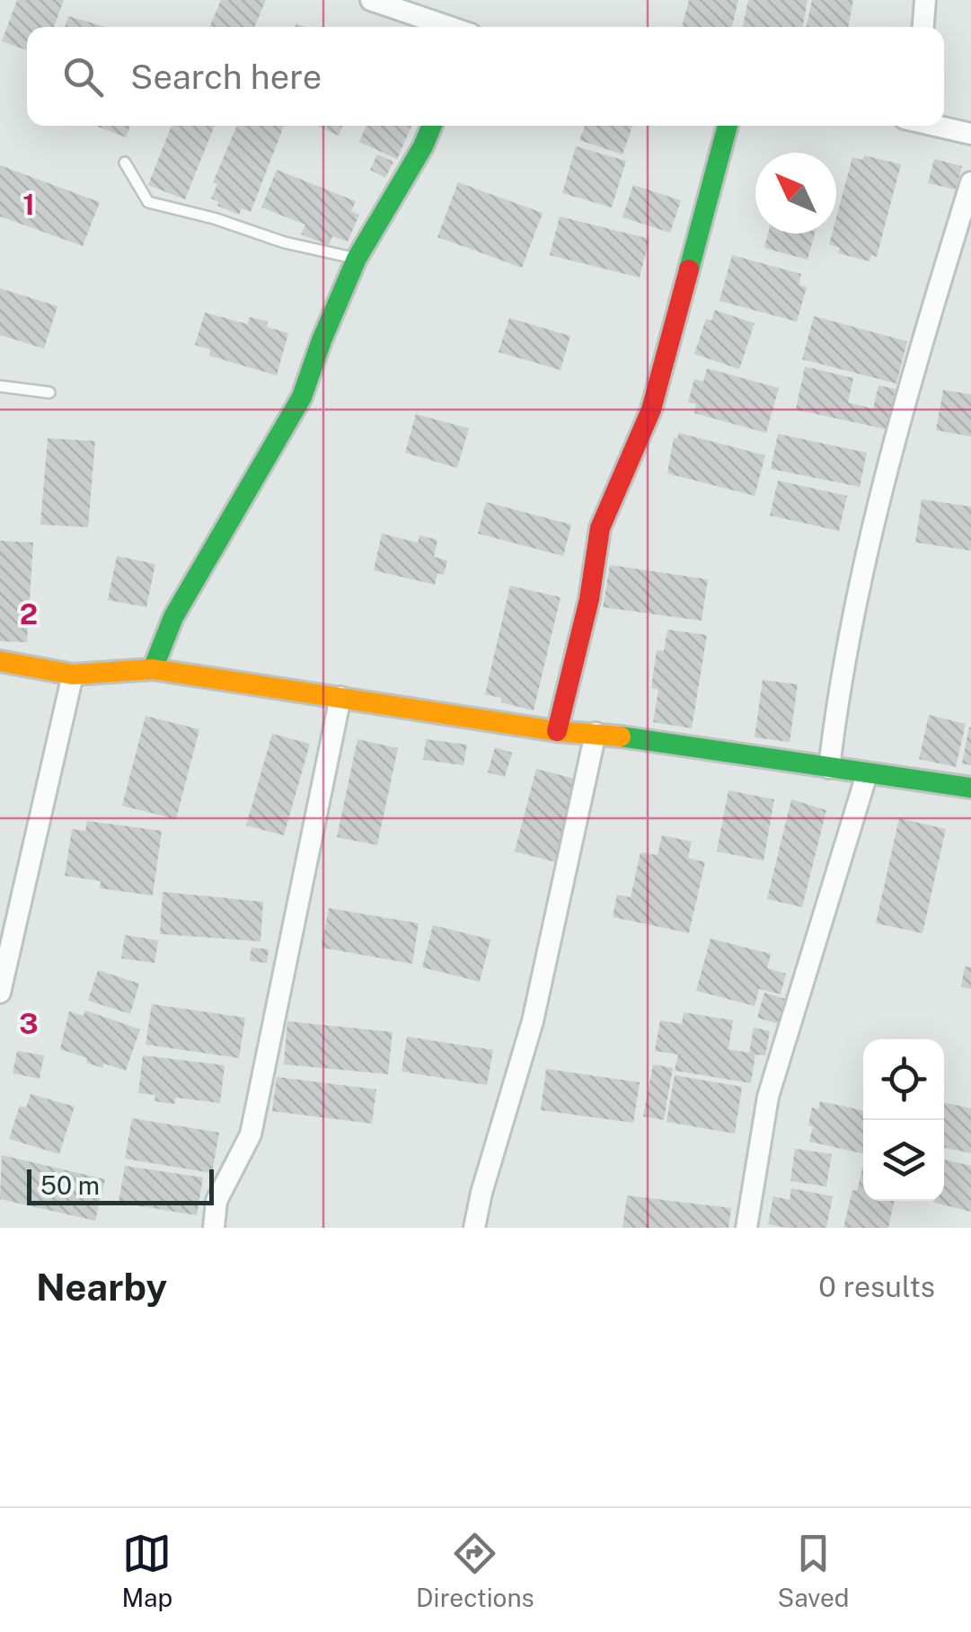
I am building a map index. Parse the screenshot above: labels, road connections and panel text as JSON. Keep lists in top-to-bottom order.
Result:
{
  "scale_bar": "50 m",
  "north": "top left",
  "page": {
    "search": "Search here",
    "scale": "50 m",
    "heading": ["Nearby", "0 results"],
    "nav": ["Map", "Directions", "Saved"]
  },
  "grid": {
    "rows": ["1", "2", "3"]
  }
}
